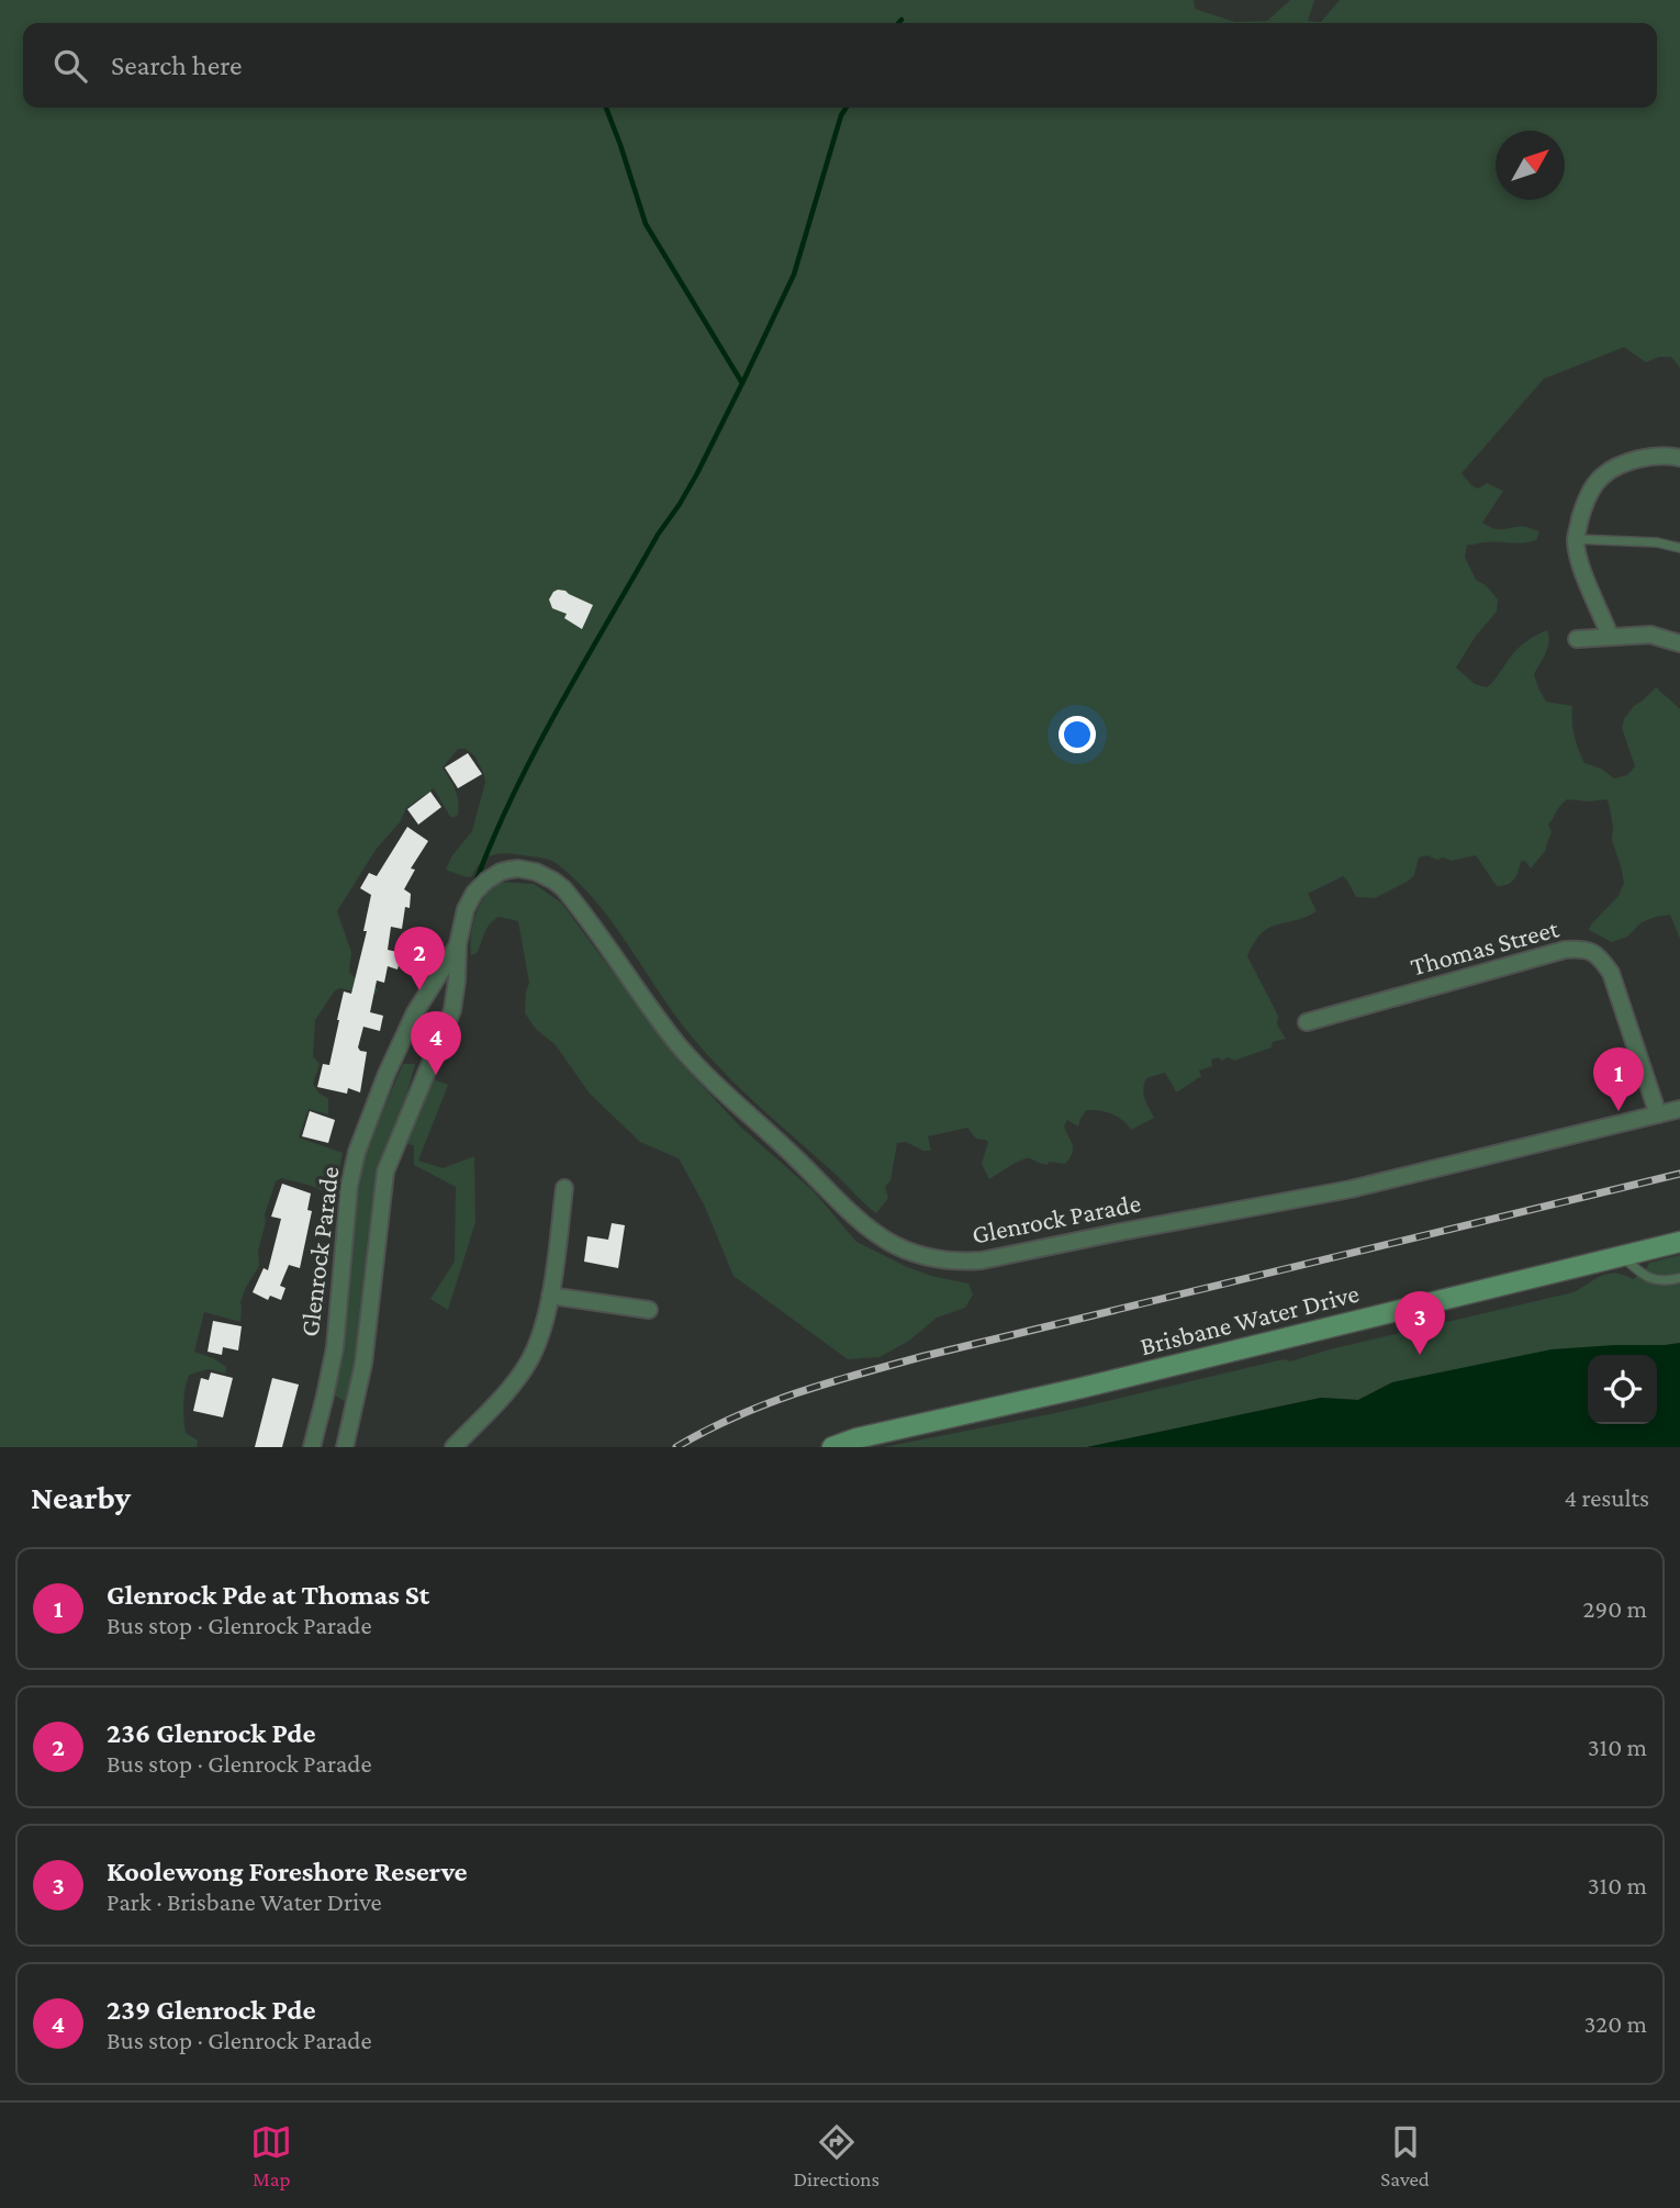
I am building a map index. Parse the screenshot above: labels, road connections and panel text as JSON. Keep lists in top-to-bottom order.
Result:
{
  "streets": {
    "main road": ["Brisbane Water Drive"],
    "street": ["Thomas Street", "Glenrock Parade"]
  },
  "crossings": [
    ["Thomas Street", "Glenrock Parade"]
  ],
  "north": "top right",
  "page": {
    "search": "Search here",
    "pins": [
      "2",
      "4",
      "1",
      "3"
    ],
    "heading": ["Nearby", "4 results"],
    "list": [
      {
        "mark": "1",
        "name": "Glenrock Pde at Thomas St",
        "note": "Bus stop · Glenrock Parade",
        "value": "290 m"
      },
      {
        "mark": "2",
        "name": "236 Glenrock Pde",
        "note": "Bus stop · Glenrock Parade",
        "value": "310 m"
      },
      {
        "mark": "3",
        "name": "Koolewong Foreshore Reserve",
        "note": "Park · Brisbane Water Drive",
        "value": "310 m"
      },
      {
        "mark": "4",
        "name": "239 Glenrock Pde",
        "note": "Bus stop · Glenrock Parade",
        "value": "320 m"
      }
    ],
    "nav": ["Map", "Directions", "Saved"]
  }
}
